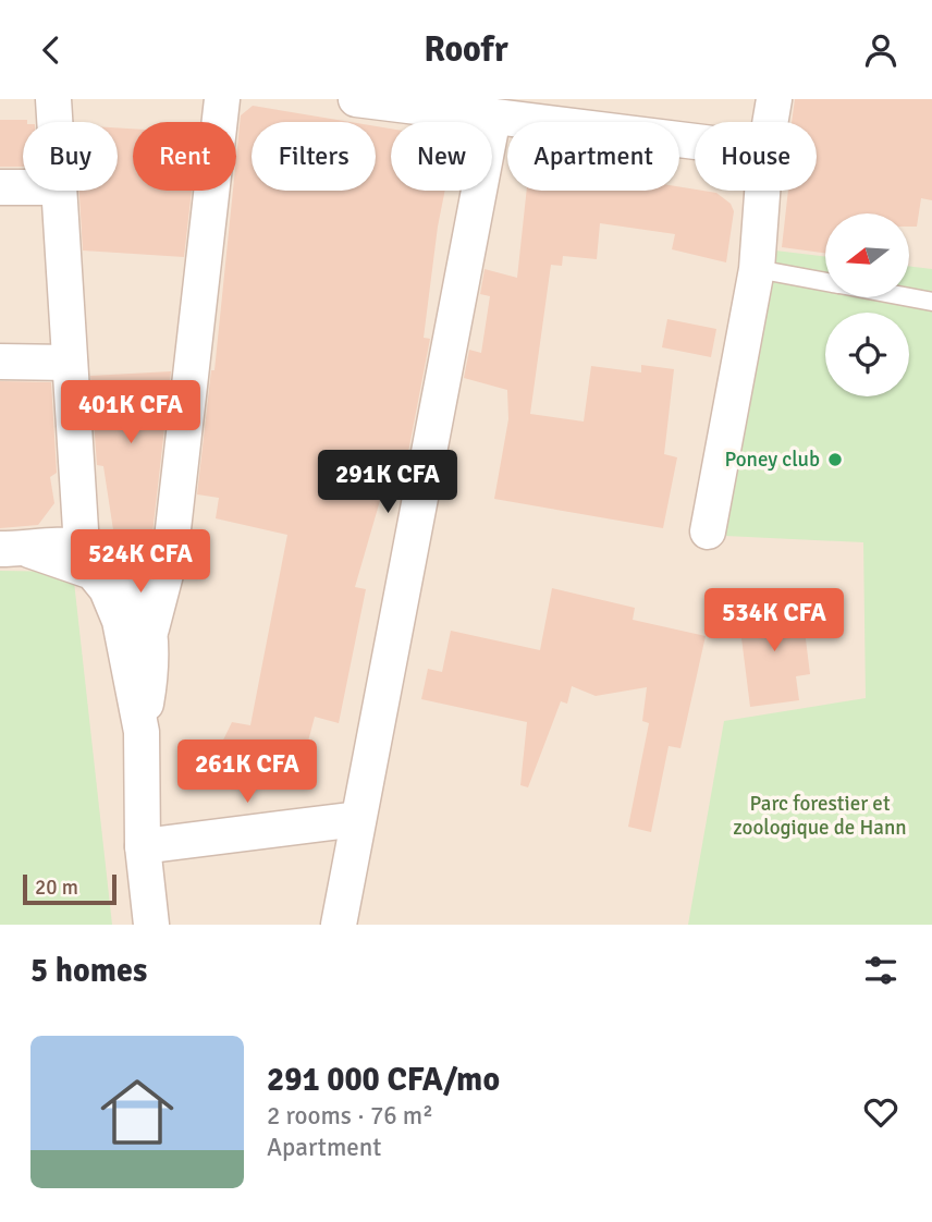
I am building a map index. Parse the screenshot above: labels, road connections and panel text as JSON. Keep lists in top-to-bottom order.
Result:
{
  "parks": ["Parc forestier et zoologique de Hann"],
  "places": ["Poney club"],
  "scale_bar": "20 m",
  "north": "left",
  "page": {
    "header": "Roofr",
    "chip": [
      "Buy",
      "Rent",
      "Filters",
      "New",
      "Apartment",
      "House"
    ],
    "price": [
      "401K CFA",
      "291K CFA",
      "524K CFA",
      "534K CFA",
      "261K CFA"
    ],
    "scale": "20 m",
    "heading": "5 homes",
    "list": [
      {
        "name": "291 000 CFA/mo",
        "note": "2 rooms · 76 m² · Apartment"
      }
    ]
  }
}
